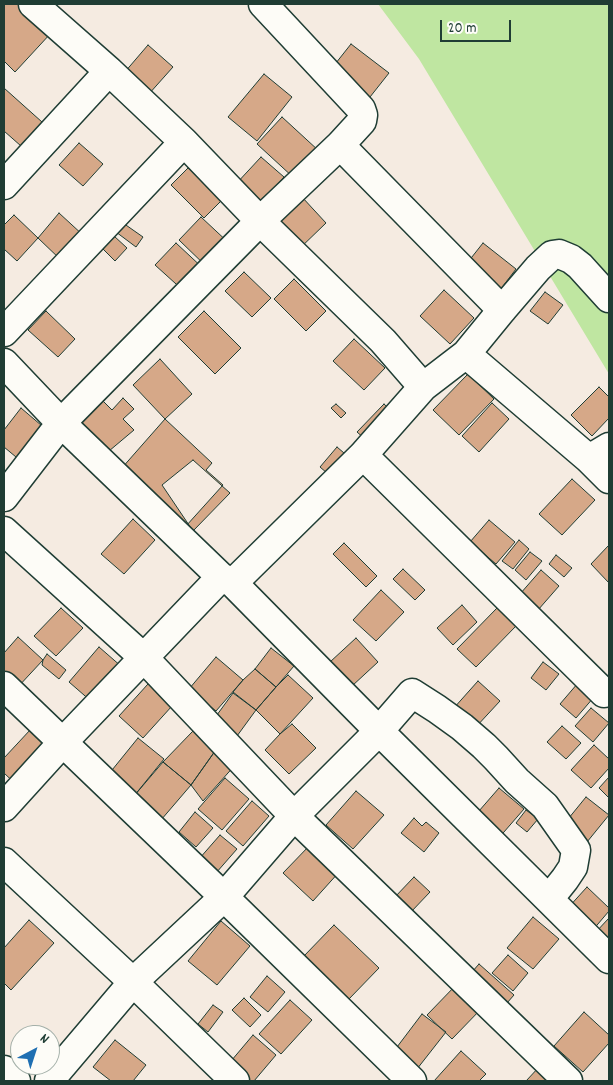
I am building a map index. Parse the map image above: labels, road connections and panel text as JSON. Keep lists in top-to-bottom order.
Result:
{
  "scale_bar": "20 m",
  "north": "top right"
}
